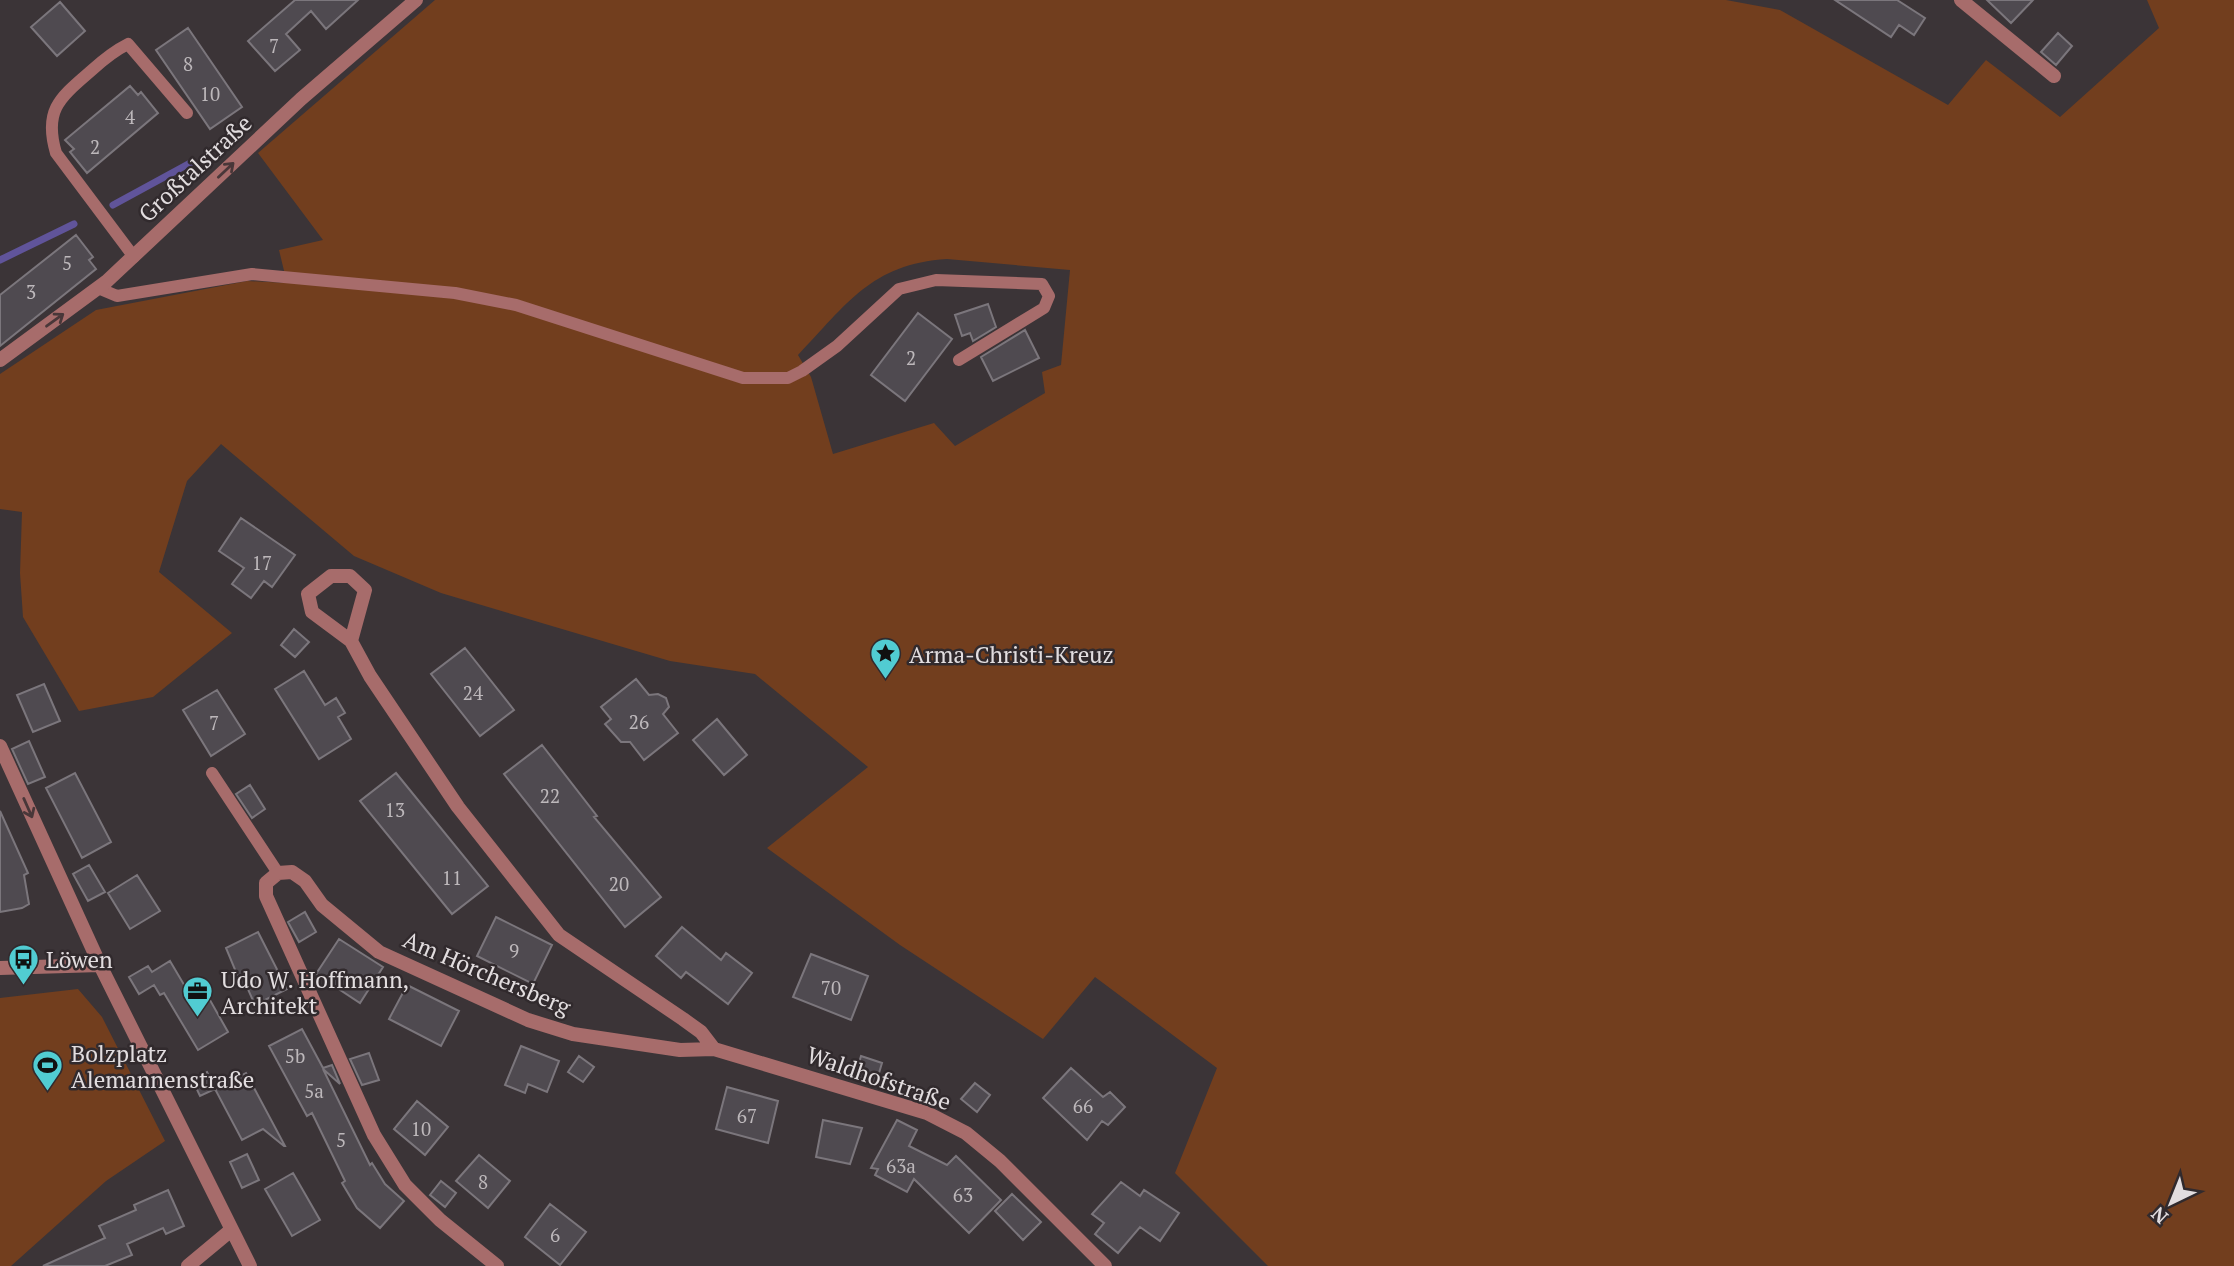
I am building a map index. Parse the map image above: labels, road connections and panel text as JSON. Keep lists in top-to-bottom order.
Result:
{
  "streets": {
    "street": ["Großtalstraße", "Am Hörchersberg", "Waldhofstraße"]
  },
  "crossings": [
    ["Am Hörchersberg", "Waldhofstraße"]
  ],
  "one_way": ["Großtalstraße"],
  "places": {
    "place": ["Arma-Christi-Kreuz"],
    "bus stop": ["Löwen"],
    "office": ["Udo W. Hoffmann, Architekt"],
    "sports": ["Bolzplatz Alemannenstraße"]
  },
  "house_numbers": [
    "7",
    "8",
    "10",
    "4",
    "2",
    "5",
    "3",
    "2",
    "17",
    "24",
    "26",
    "7",
    "22",
    "13",
    "11",
    "20",
    "9",
    "70",
    "5b",
    "5a",
    "66",
    "67",
    "10",
    "5",
    "63a",
    "8",
    "63",
    "6"
  ],
  "north": "bottom left"
}
